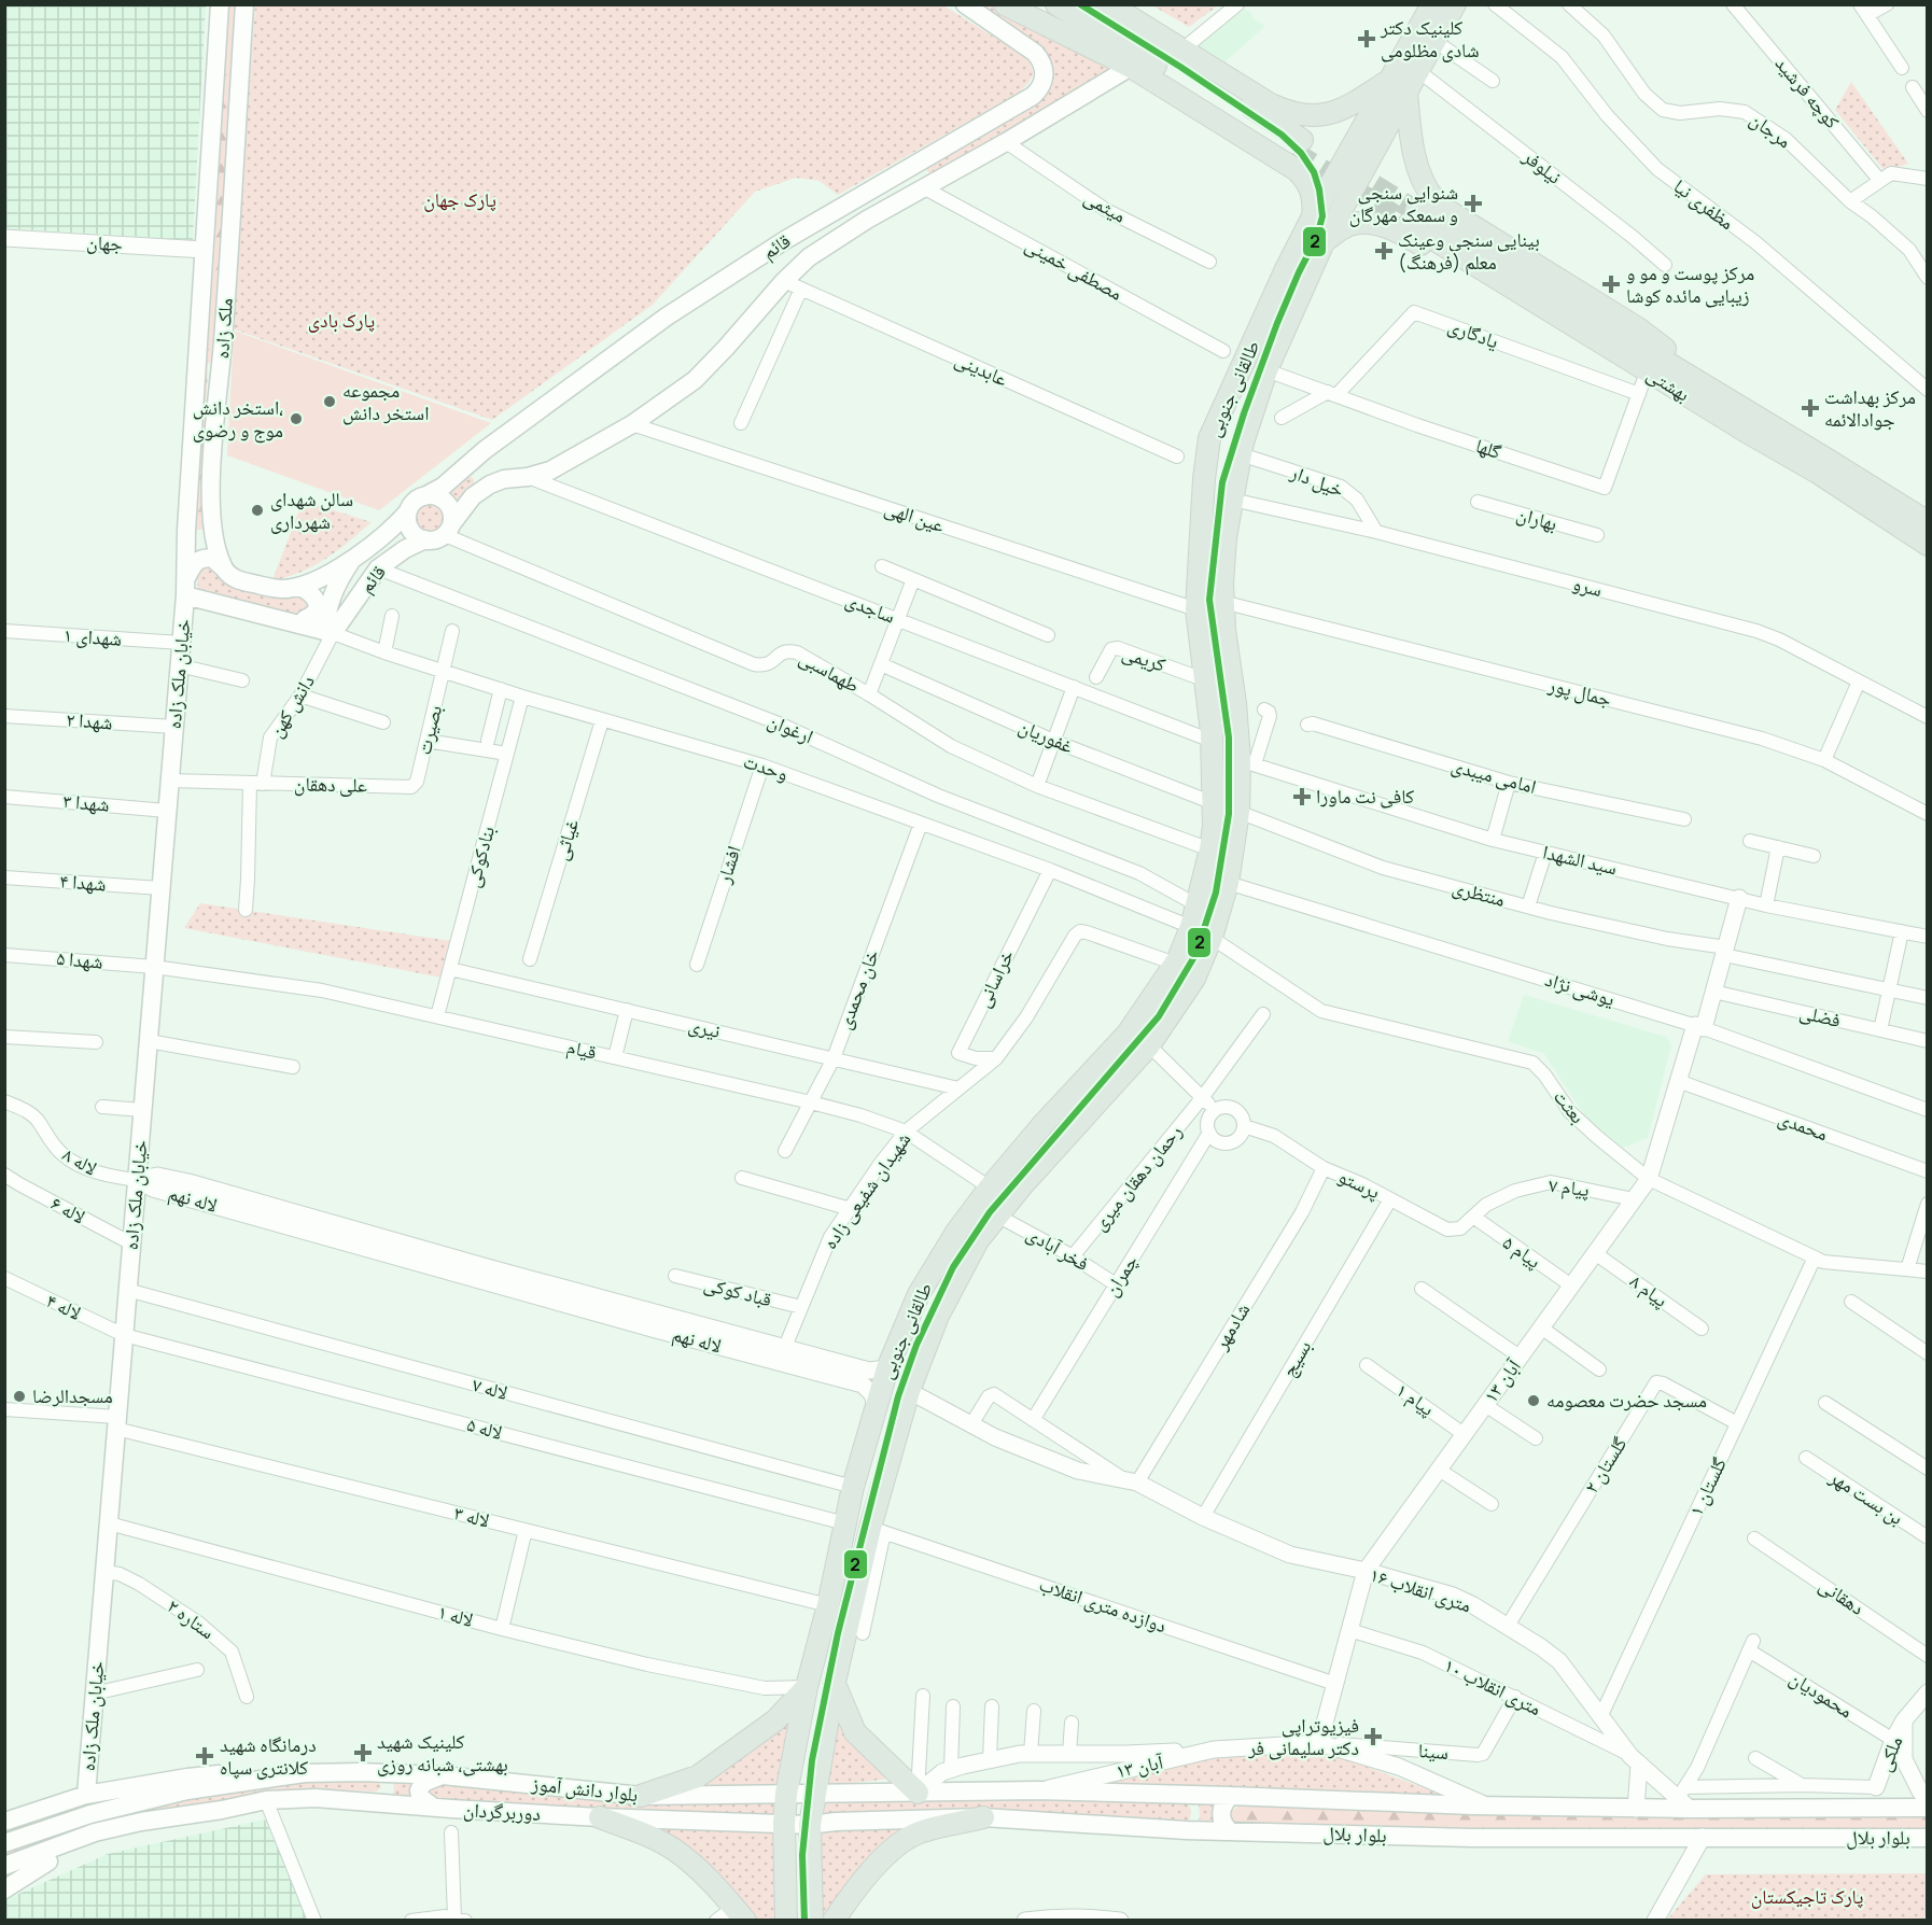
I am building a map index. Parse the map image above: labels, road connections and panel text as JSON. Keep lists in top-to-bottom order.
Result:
{
  "streets": {
    "main road": [
      "قائم",
      "ملک زاده",
      "بهشتى",
      "طالقانی جنوبی",
      "خیابان ملک زاده",
      "بلوار دانش آموز",
      "دوربرگردان",
      "بلوار بلال"
    ],
    "street": [
      "كوچه فرشيد",
      "مرجان",
      "نیلوفر",
      "مظفری نیا",
      "میثمی",
      "جهان",
      "مصطفی خمینی",
      "یادگاری",
      "عابدینی",
      "گلها",
      "خیل دار",
      "عین الهی",
      "بهاران",
      "سرو",
      "ساجدی",
      "شهدای ۱",
      "کریمی",
      "طهماسبی",
      "جمال پور",
      "دانش کهن",
      "شهدا ۲",
      "ارغوان",
      "بصیرت",
      "غفوریان",
      "وحدت",
      "امامی میبدی",
      "علی دهقان",
      "شهدا ۳",
      "غیاثی",
      "بنادکوکی",
      "سید الشهدا",
      "افشار",
      "شهدا ۴",
      "منتظری",
      "شهدا ۵",
      "خراسانی",
      "خان محمدی",
      "یوشی نژاد",
      "فضلی",
      "نیری",
      "قیام",
      "بعثت",
      "محمدی",
      "لاله ۸",
      "رحمان دهقان میری",
      "پرستو",
      "پیام ۷",
      "شهیدان شفیعی زاده",
      "لاله نهم",
      "لاله ۶",
      "فخر آبادی",
      "پیام ۵",
      "چمران",
      "پیام ۸",
      "قباد کوکی",
      "لاله ۴",
      "شادمهر",
      "بسیج",
      "۱۳ آبان",
      "لاله ۷",
      "پیام ۱",
      "لاله ۵",
      "گلستان ۲",
      "گلستان ۱",
      "بن بست مهر",
      "لاله ۳",
      "۱۶ متری انقلاب",
      "دهقانی",
      "دوازده متری انقلاب",
      "لاله ۱",
      "ستاره ۲",
      "۱۰ متری انقلاب",
      "محمودیان",
      "سینا",
      "ملکی"
    ]
  },
  "crossings": [
    ["میثمی", "قائم"],
    ["جهان", "ملک زاده"],
    ["قائم", "مصطفی خمینی"],
    ["قائم", "عابدینی"],
    ["قائم", "عین الهی"],
    ["قائم", "ساجدی"],
    ["قائم", "طهماسبی"],
    ["قائم", "دانش کهن"],
    ["قائم", "ارغوان"],
    ["قائم", "وحدت"],
    ["ملک زاده", "خیابان ملک زاده"],
    ["یادگاری", "گلها"],
    ["طالقانی جنوبی", "گلها"],
    ["طالقانی جنوبی", "خیل دار"],
    ["طالقانی جنوبی", "عین الهی"],
    ["طالقانی جنوبی", "سرو"],
    ["طالقانی جنوبی", "ساجدی"],
    ["طالقانی جنوبی", "کریمی"],
    ["طالقانی جنوبی", "طهماسبی"],
    ["طالقانی جنوبی", "جمال پور"],
    ["طالقانی جنوبی", "ارغوان"],
    ["طالقانی جنوبی", "غفوریان"],
    ["طالقانی جنوبی", "وحدت"],
    ["طالقانی جنوبی", "سید الشهدا"],
    ["طالقانی جنوبی", "منتظری"],
    ["طالقانی جنوبی", "یوشی نژاد"],
    ["طالقانی جنوبی", "قیام"],
    ["طالقانی جنوبی", "بعثت"],
    ["طالقانی جنوبی", "شهیدان شفیعی زاده"],
    ["طالقانی جنوبی", "لاله نهم"],
    ["طالقانی جنوبی", "فخر آبادی"],
    ["طالقانی جنوبی", "لاله ۷"],
    ["طالقانی جنوبی", "لاله ۵"],
    ["طالقانی جنوبی", "لاله ۳"],
    ["طالقانی جنوبی", "۱۶ متری انقلاب"],
    ["طالقانی جنوبی", "دوازده متری انقلاب"],
    ["طالقانی جنوبی", "لاله ۱"],
    ["طالقانی جنوبی", "بلوار دانش آموز"],
    ["طالقانی جنوبی", "دوربرگردان"],
    ["طالقانی جنوبی", "بلوار بلال"],
    ["خیل دار", "سرو"],
    ["شهدای ۱", "خیابان ملک زاده"],
    ["خیابان ملک زاده", "شهدا ۲"],
    ["خیابان ملک زاده", "علی دهقان"],
    ["خیابان ملک زاده", "شهدا ۳"],
    ["خیابان ملک زاده", "شهدا ۴"],
    ["خیابان ملک زاده", "شهدا ۵"],
    ["خیابان ملک زاده", "قیام"],
    ["خیابان ملک زاده", "لاله ۸"],
    ["خیابان ملک زاده", "لاله نهم"],
    ["خیابان ملک زاده", "لاله ۶"],
    ["خیابان ملک زاده", "لاله ۴"],
    ["خیابان ملک زاده", "لاله ۷"],
    ["خیابان ملک زاده", "لاله ۵"],
    ["خیابان ملک زاده", "لاله ۳"],
    ["خیابان ملک زاده", "لاله ۱"],
    ["خیابان ملک زاده", "ستاره ۲"],
    ["دانش کهن", "وحدت"],
    ["دانش کهن", "علی دهقان"],
    ["بصیرت", "وحدت"],
    ["بصیرت", "علی دهقان"],
    ["وحدت", "غیاثی"],
    ["وحدت", "بنادکوکی"],
    ["وحدت", "افشار"],
    ["وحدت", "خراسانی"],
    ["وحدت", "خان محمدی"],
    ["بنادکوکی", "نیری"],
    ["بنادکوکی", "قیام"],
    ["سید الشهدا", "۱۳ آبان"],
    ["منتظری", "۱۳ آبان"],
    ["شهدا ۵", "قیام"],
    ["خراسانی", "شهیدان شفیعی زاده"],
    ["خان محمدی", "نیری"],
    ["خان محمدی", "قیام"],
    ["یوشی نژاد", "۱۳ آبان"],
    ["فضلی", "۱۳ آبان"],
    ["نیری", "شهیدان شفیعی زاده"],
    ["قیام", "شهیدان شفیعی زاده"],
    ["بعثت", "۱۳ آبان"],
    ["بعثت", "گلستان ۱"],
    ["محمدی", "۱۳ آبان"],
    ["لاله ۸", "لاله نهم"],
    ["رحمان دهقان میری", "فخر آبادی"],
    ["پرستو", "پیام ۷"],
    ["پرستو", "پیام ۵"],
    ["پرستو", "چمران"],
    ["پرستو", "شادمهر"],
    ["پرستو", "بسیج"],
    ["پیام ۷", "پیام ۵"],
    ["پیام ۷", "۱۳ آبان"],
    ["شهیدان شفیعی زاده", "لاله نهم"],
    ["شهیدان شفیعی زاده", "قباد کوکی"],
    ["فخر آبادی", "چمران"],
    ["پیام ۵", "۱۳ آبان"],
    ["چمران", "۱۶ متری انقلاب"],
    ["پیام ۸", "۱۳ آبان"],
    ["لاله ۴", "لاله ۵"],
    ["شادمهر", "۱۶ متری انقلاب"],
    ["بسیج", "۱۶ متری انقلاب"],
    ["۱۳ آبان", "پیام ۱"],
    ["۱۳ آبان", "۱۶ متری انقلاب"],
    ["۱۳ آبان", "دوازده متری انقلاب"],
    ["۱۳ آبان", "۱۰ متری انقلاب"],
    ["۱۳ آبان", "سینا"],
    ["۱۳ آبان", "بلوار بلال"],
    ["گلستان ۲", "گلستان ۱"],
    ["گلستان ۲", "۱۶ متری انقلاب"],
    ["گلستان ۱", "۱۶ متری انقلاب"],
    ["۱۶ متری انقلاب", "۱۰ متری انقلاب"],
    ["۱۶ متری انقلاب", "محمودیان"],
    ["۱۶ متری انقلاب", "بلوار بلال"],
    ["۱۰ متری انقلاب", "سینا"],
    ["محمودیان", "ملکی"],
    ["محمودیان", "بلوار بلال"],
    ["بلوار دانش آموز", "بلوار بلال"],
    ["دوربرگردان", "بلوار بلال"]
  ],
  "parks": ["پارک جهان", "پارک بادی", "پارک تاجیکستان"],
  "places": {
    "health": [
      "کلینیک دکتر شادی مظلومی",
      "شنوایی سنجی و سمعک مهرگان",
      "بینایی سنجی وعینک معلم (فرهنگ)",
      "مرکز پوست و مو و زیبایی مائده کوشا",
      "مرکز بهداشت جوادالائمه",
      "کافی نت ماورا",
      "فیزیوتراپی دکتر سلیمانی فر",
      "کلینیک شهید بهشتی، شبانه روزی",
      "درمانگاه شهید کلانتری سپاه"
    ],
    "other": [
      "مجموعه استخر دانش",
      "استخر دانش، موج و رضوی",
      "سالن شهدای شهرداری",
      "مسجدالرضا",
      "مسجد حضرت معصومه"
    ]
  },
  "lines": ["transit line 2"]
}
